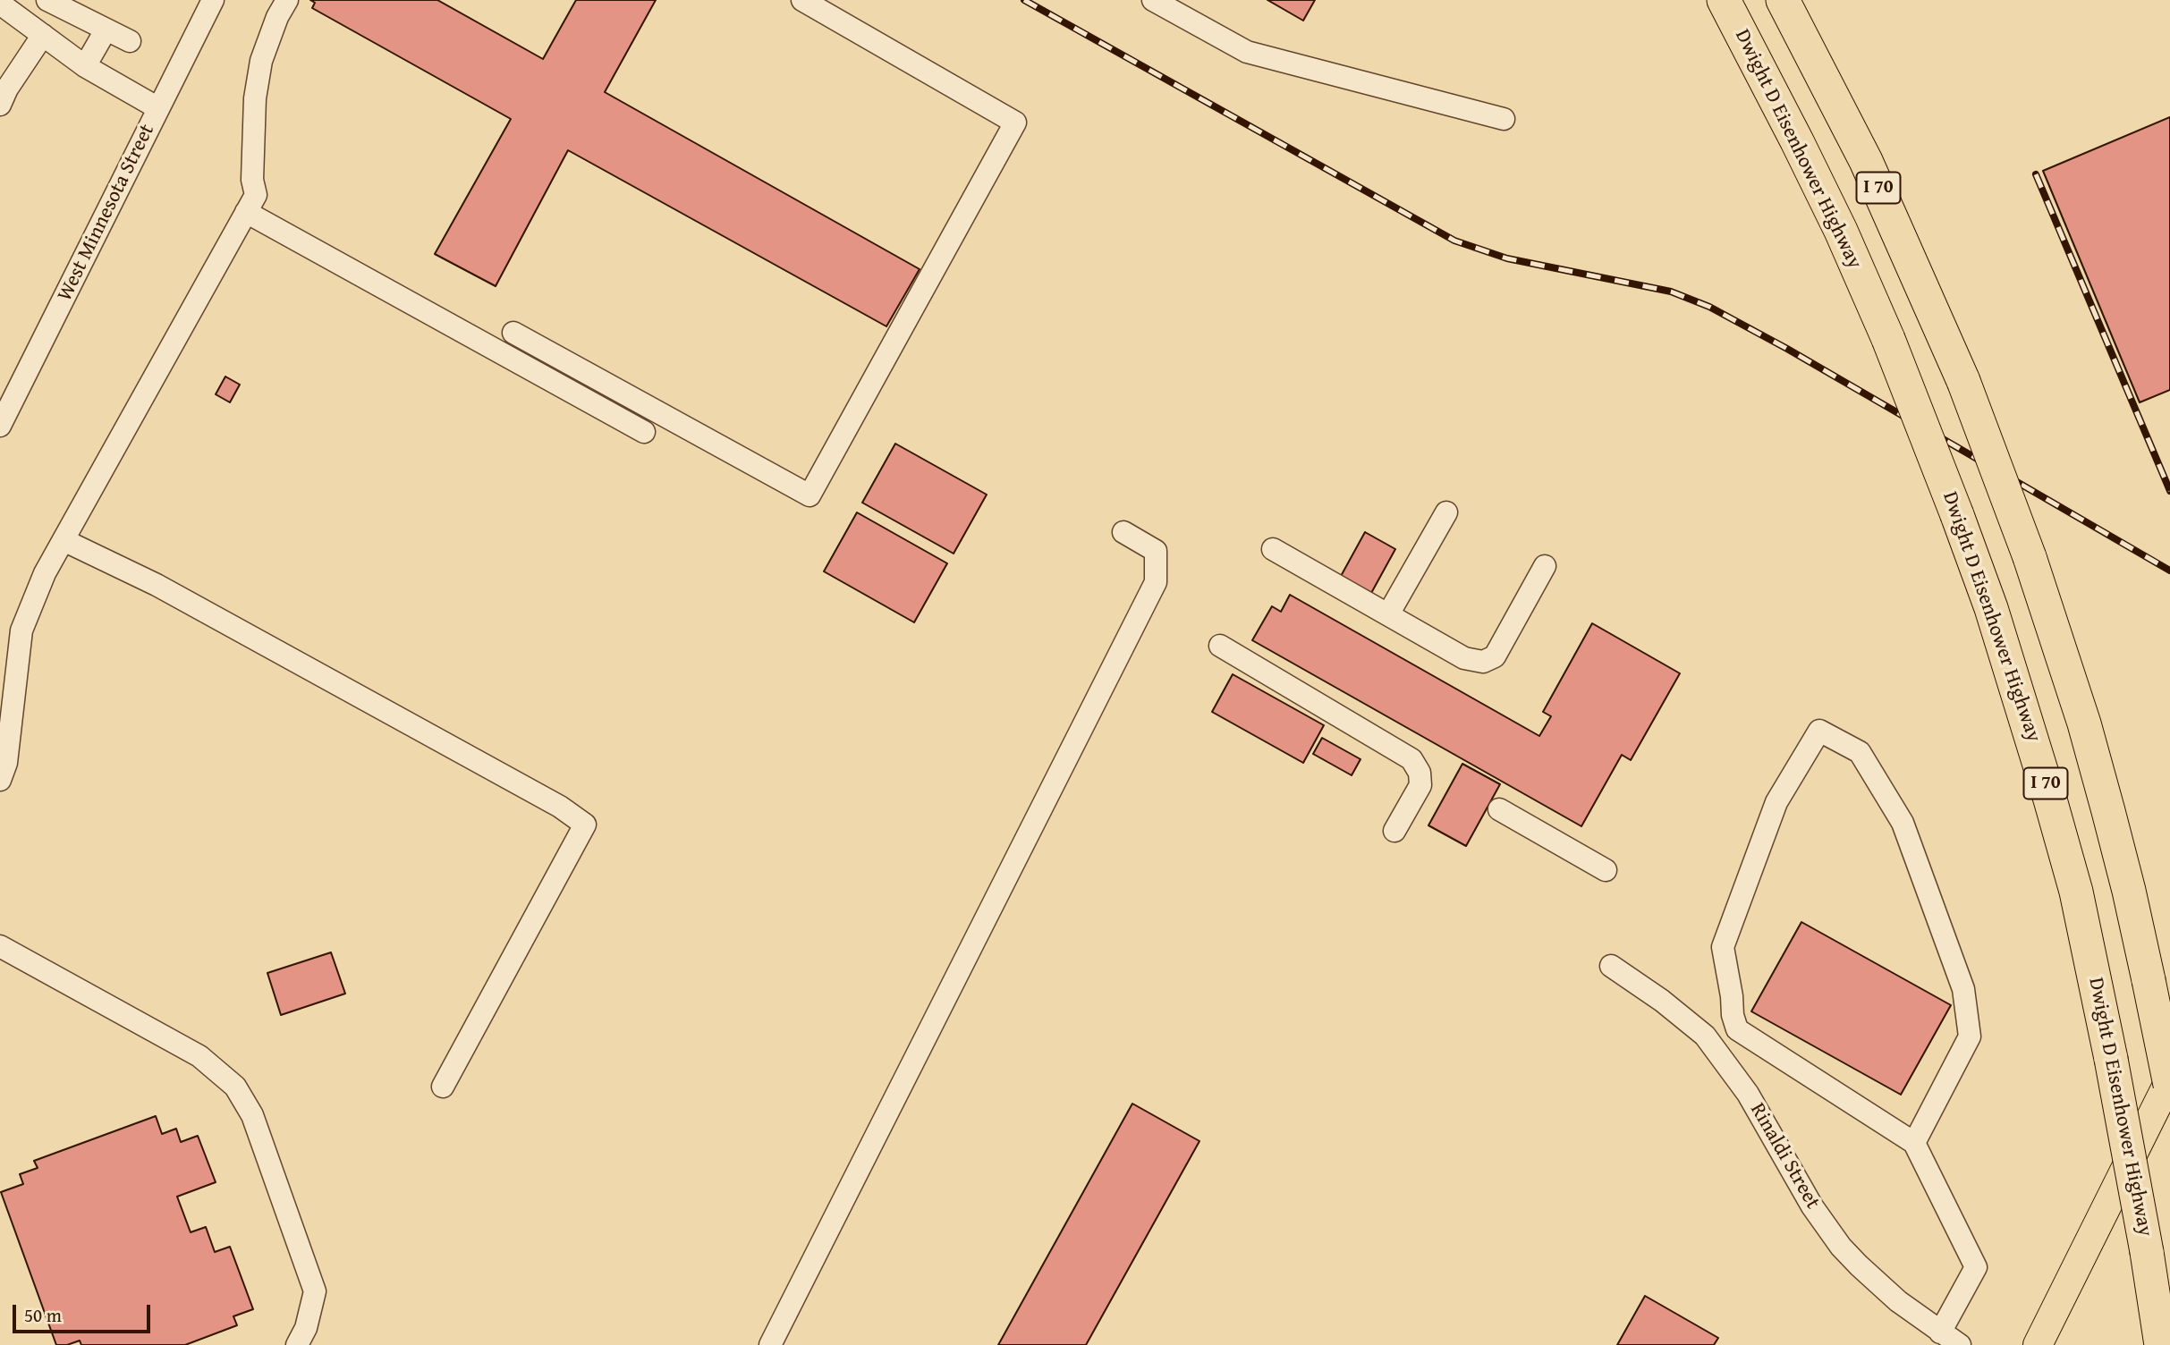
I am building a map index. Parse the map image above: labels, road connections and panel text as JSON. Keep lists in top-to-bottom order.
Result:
{
  "streets": {
    "highway": ["Dwight D Eisenhower Highway", "I 70"],
    "street": ["West Minnesota Street", "Rinaldi Street"]
  },
  "scale_bar": "50 m"
}
